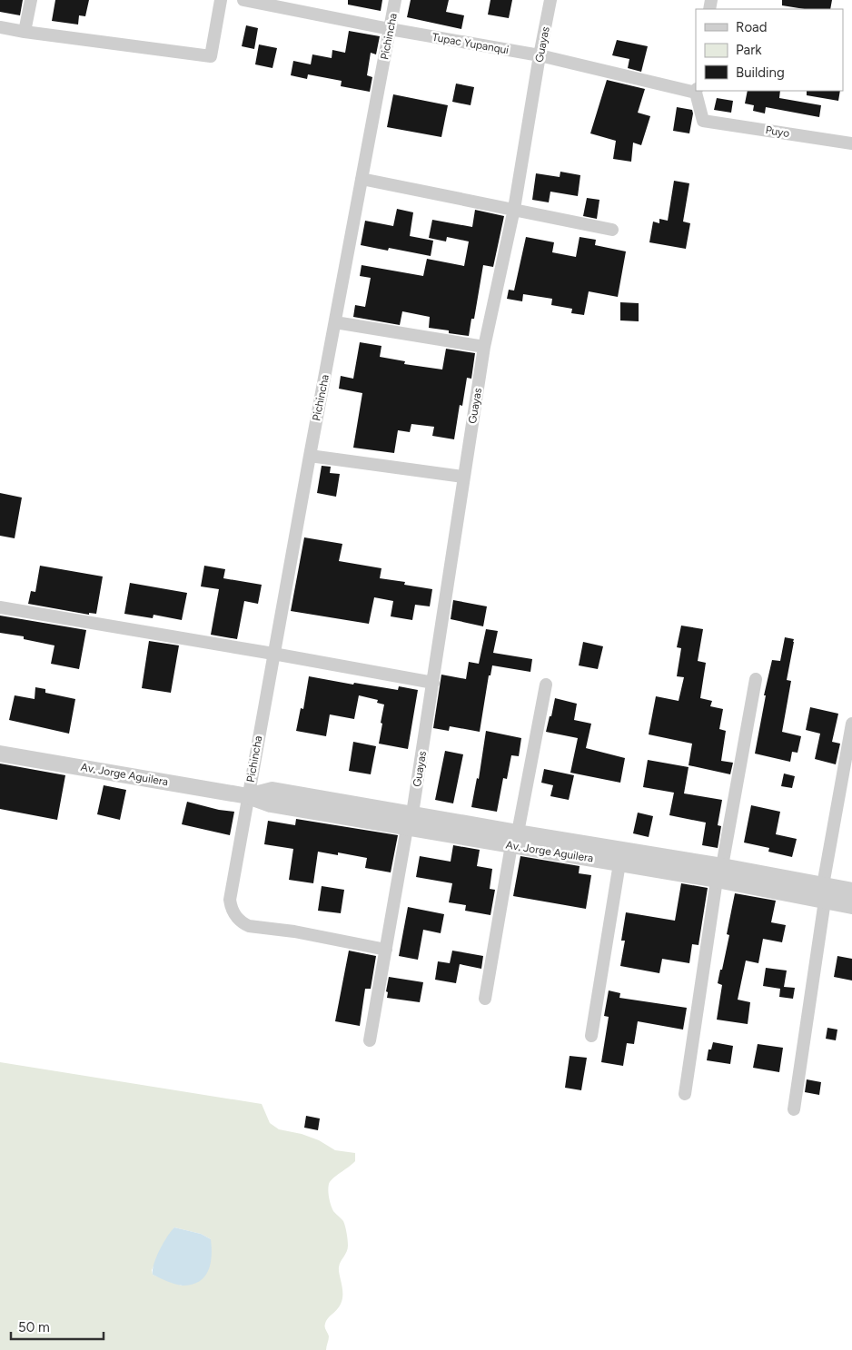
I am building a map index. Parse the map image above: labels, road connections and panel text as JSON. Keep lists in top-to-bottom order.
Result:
{
  "streets": {
    "street": [
      "Pichincha",
      "Tupac Yupanqui",
      "Guayas",
      "Puyo",
      "Av. Jorge Aguilera"
    ]
  },
  "crossings": [
    ["Pichincha", "Tupac Yupanqui"],
    ["Pichincha", "Guayas"],
    ["Pichincha", "Av. Jorge Aguilera"],
    ["Tupac Yupanqui", "Guayas"],
    ["Tupac Yupanqui", "Puyo"],
    ["Guayas", "Av. Jorge Aguilera"]
  ],
  "legend": ["Road", "Park", "Building"],
  "scale_bar": "50 m"
}
